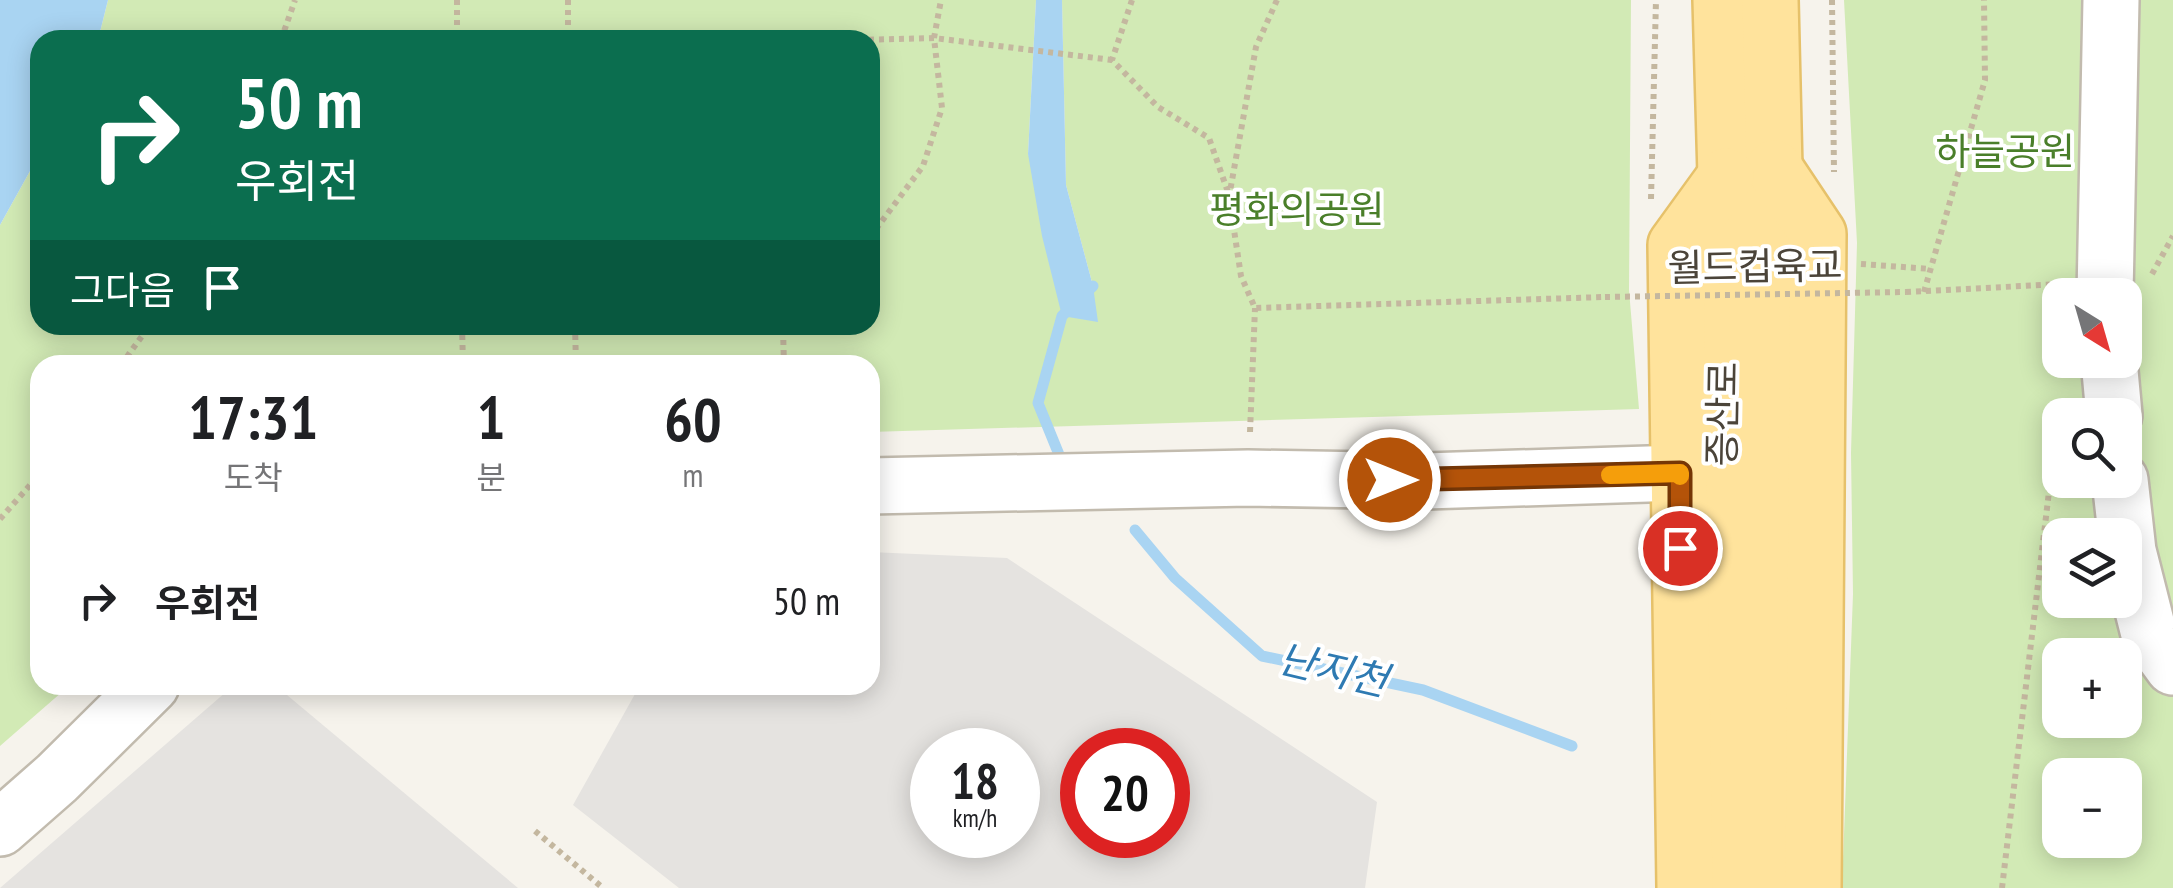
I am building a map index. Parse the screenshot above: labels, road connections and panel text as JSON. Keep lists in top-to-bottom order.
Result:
{
  "streets": {
    "main road": ["증산로"],
    "path": ["월드컵육교"]
  },
  "water": ["난지천"],
  "parks": ["하늘공원", "평화의공원"],
  "north": "bottom right",
  "page": {
    "turn": ["50 m", "우회전"],
    "then": "그다음",
    "map_buttons": ["+", "−"],
    "eta": [
      "17:31",
      "도착",
      "1",
      "분",
      "60",
      "m"
    ],
    "list": [
      {
        "name": "우회전",
        "value": "50 m"
      }
    ],
    "speed": "18 km/h",
    "limit": "20"
  }
}
